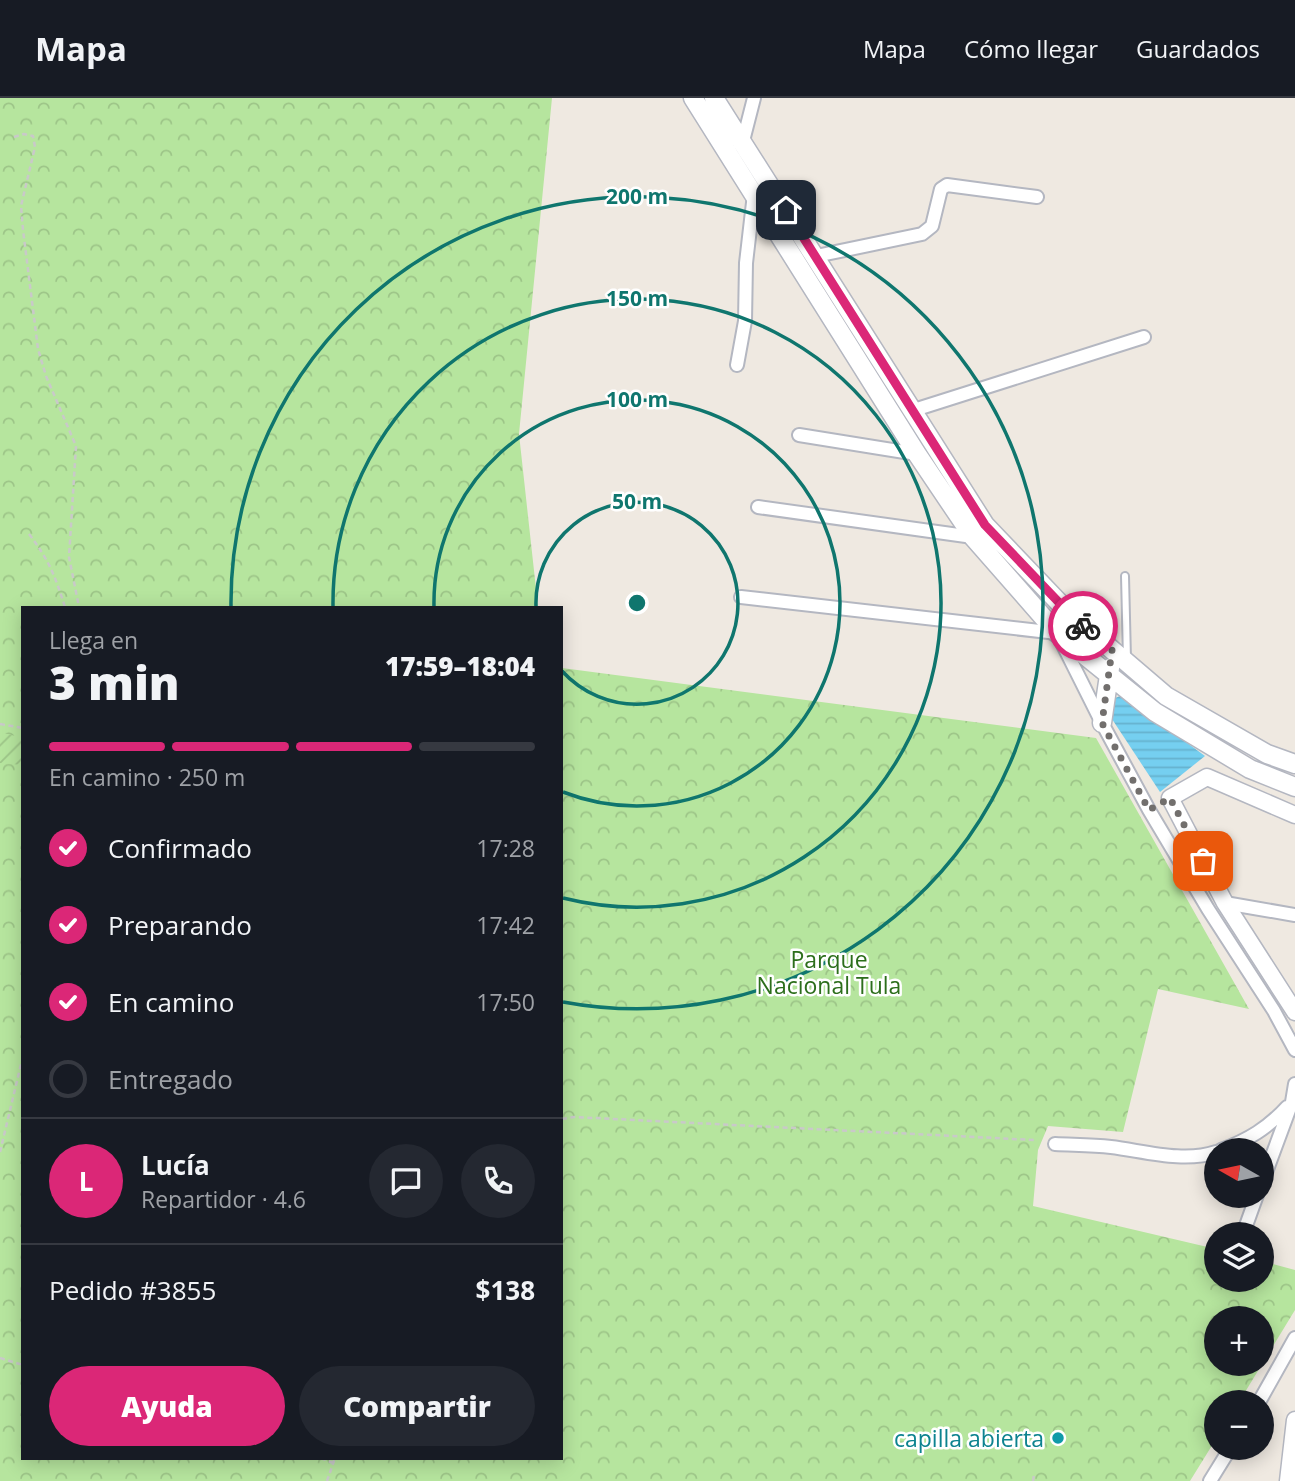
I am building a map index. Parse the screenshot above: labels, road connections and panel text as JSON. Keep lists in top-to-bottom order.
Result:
{
  "parks": ["Parque Nacional Tula"],
  "places": ["capilla abierta"],
  "north": "left",
  "page": {
    "header": "Mapa",
    "nav": ["Mapa", "Cómo llegar", "Guardados"],
    "heading": ["3 min", "Llega en", "17:59–18:04"],
    "panel": [
      "Lucía",
      "Repartidor · 4.6",
      "Pedido #3855",
      "$138"
    ],
    "bar": "En camino · 250 m",
    "list": [
      ["Confirmado", "17:28"],
      ["Preparando", "17:42"],
      ["En camino", "17:50"],
      "Entregado"
    ],
    "map_buttons": ["+", "−"],
    "round": "L",
    "buttons": ["Ayuda", "Compartir"]
  },
  "rings": [
    "200 m",
    "150 m",
    "100 m",
    "50 m"
  ]
}
